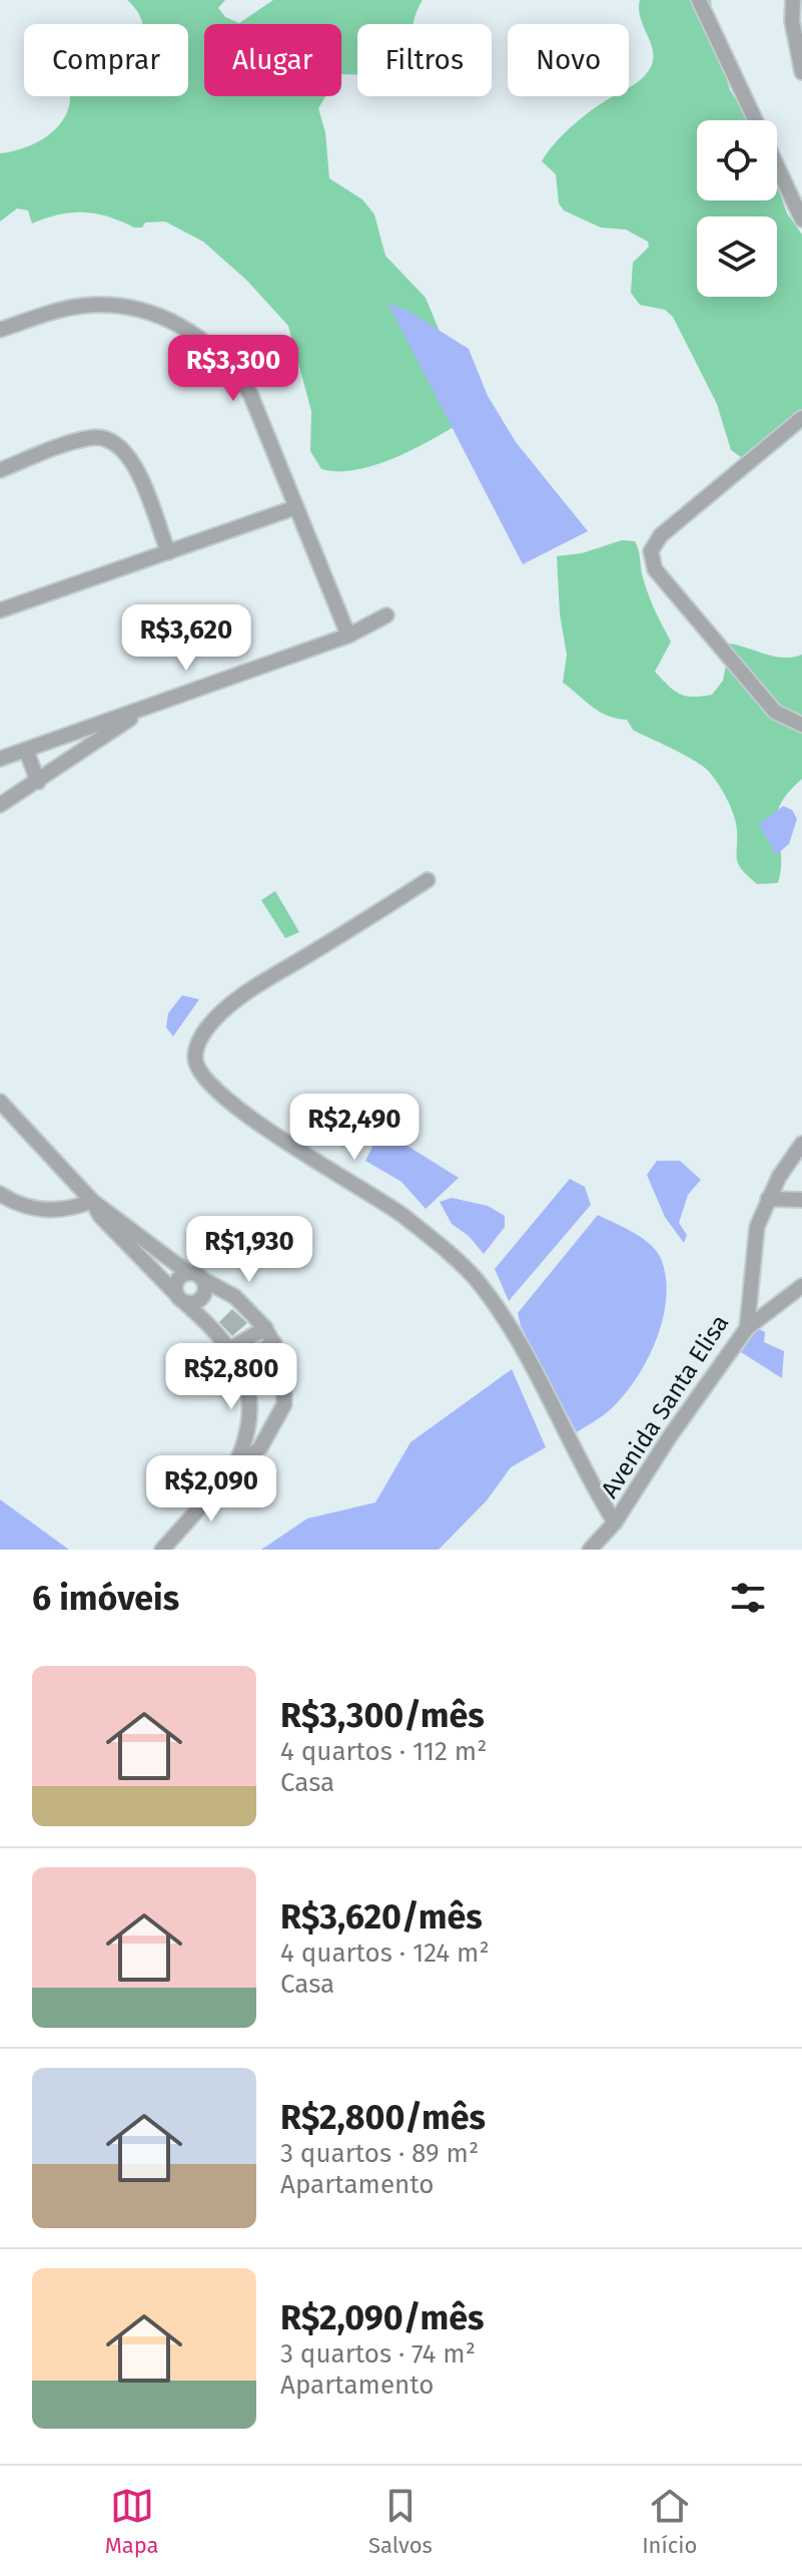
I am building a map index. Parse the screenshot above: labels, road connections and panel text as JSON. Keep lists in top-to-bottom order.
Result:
{
  "streets": {
    "street": ["Avenida Santa Elisa"]
  },
  "page": {
    "chip": [
      "Comprar",
      "Alugar",
      "Filtros",
      "Novo"
    ],
    "price": [
      "R$3,300",
      "R$3,620",
      "R$2,490",
      "R$1,930",
      "R$2,800",
      "R$2,090"
    ],
    "heading": "6 imóveis",
    "list": [
      {
        "name": "R$3,300/mês",
        "note": "4 quartos · 112 m² · Casa"
      },
      {
        "name": "R$3,620/mês",
        "note": "4 quartos · 124 m² · Casa"
      },
      {
        "name": "R$2,800/mês",
        "note": "3 quartos · 89 m² · Apartamento"
      },
      {
        "name": "R$2,090/mês",
        "note": "3 quartos · 74 m² · Apartamento"
      }
    ],
    "tabs": ["Mapa", "Salvos", "Início"]
  }
}
